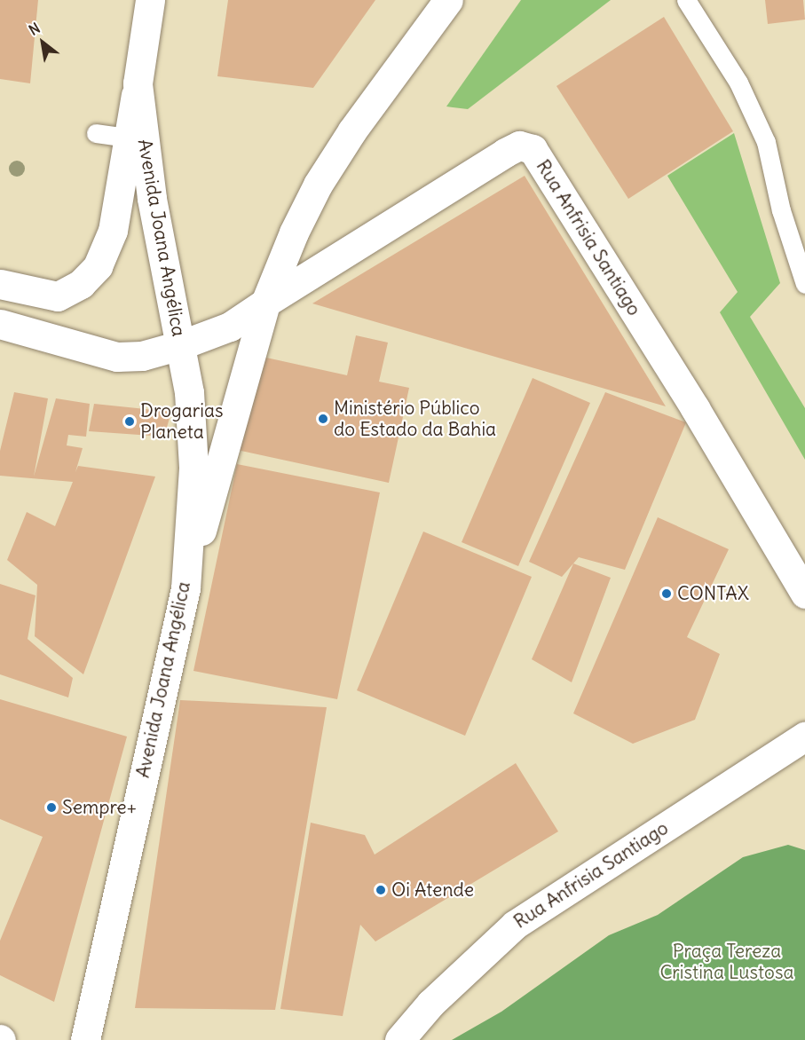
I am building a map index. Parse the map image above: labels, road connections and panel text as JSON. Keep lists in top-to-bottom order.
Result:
{
  "streets": {
    "main road": ["Avenida Joana Angélica", "Rua Anfrisia Santiago"]
  },
  "crossings": [
    ["Avenida Joana Angélica", "Rua Anfrisia Santiago"]
  ],
  "parks": ["Praça Tereza Cristina Lustosa"],
  "places": [
    "Ministério Público do Estado da Bahia",
    "Drogarias Planeta",
    "CONTAX",
    "Sempre+",
    "Oi Atende"
  ],
  "north": "top left"
}
